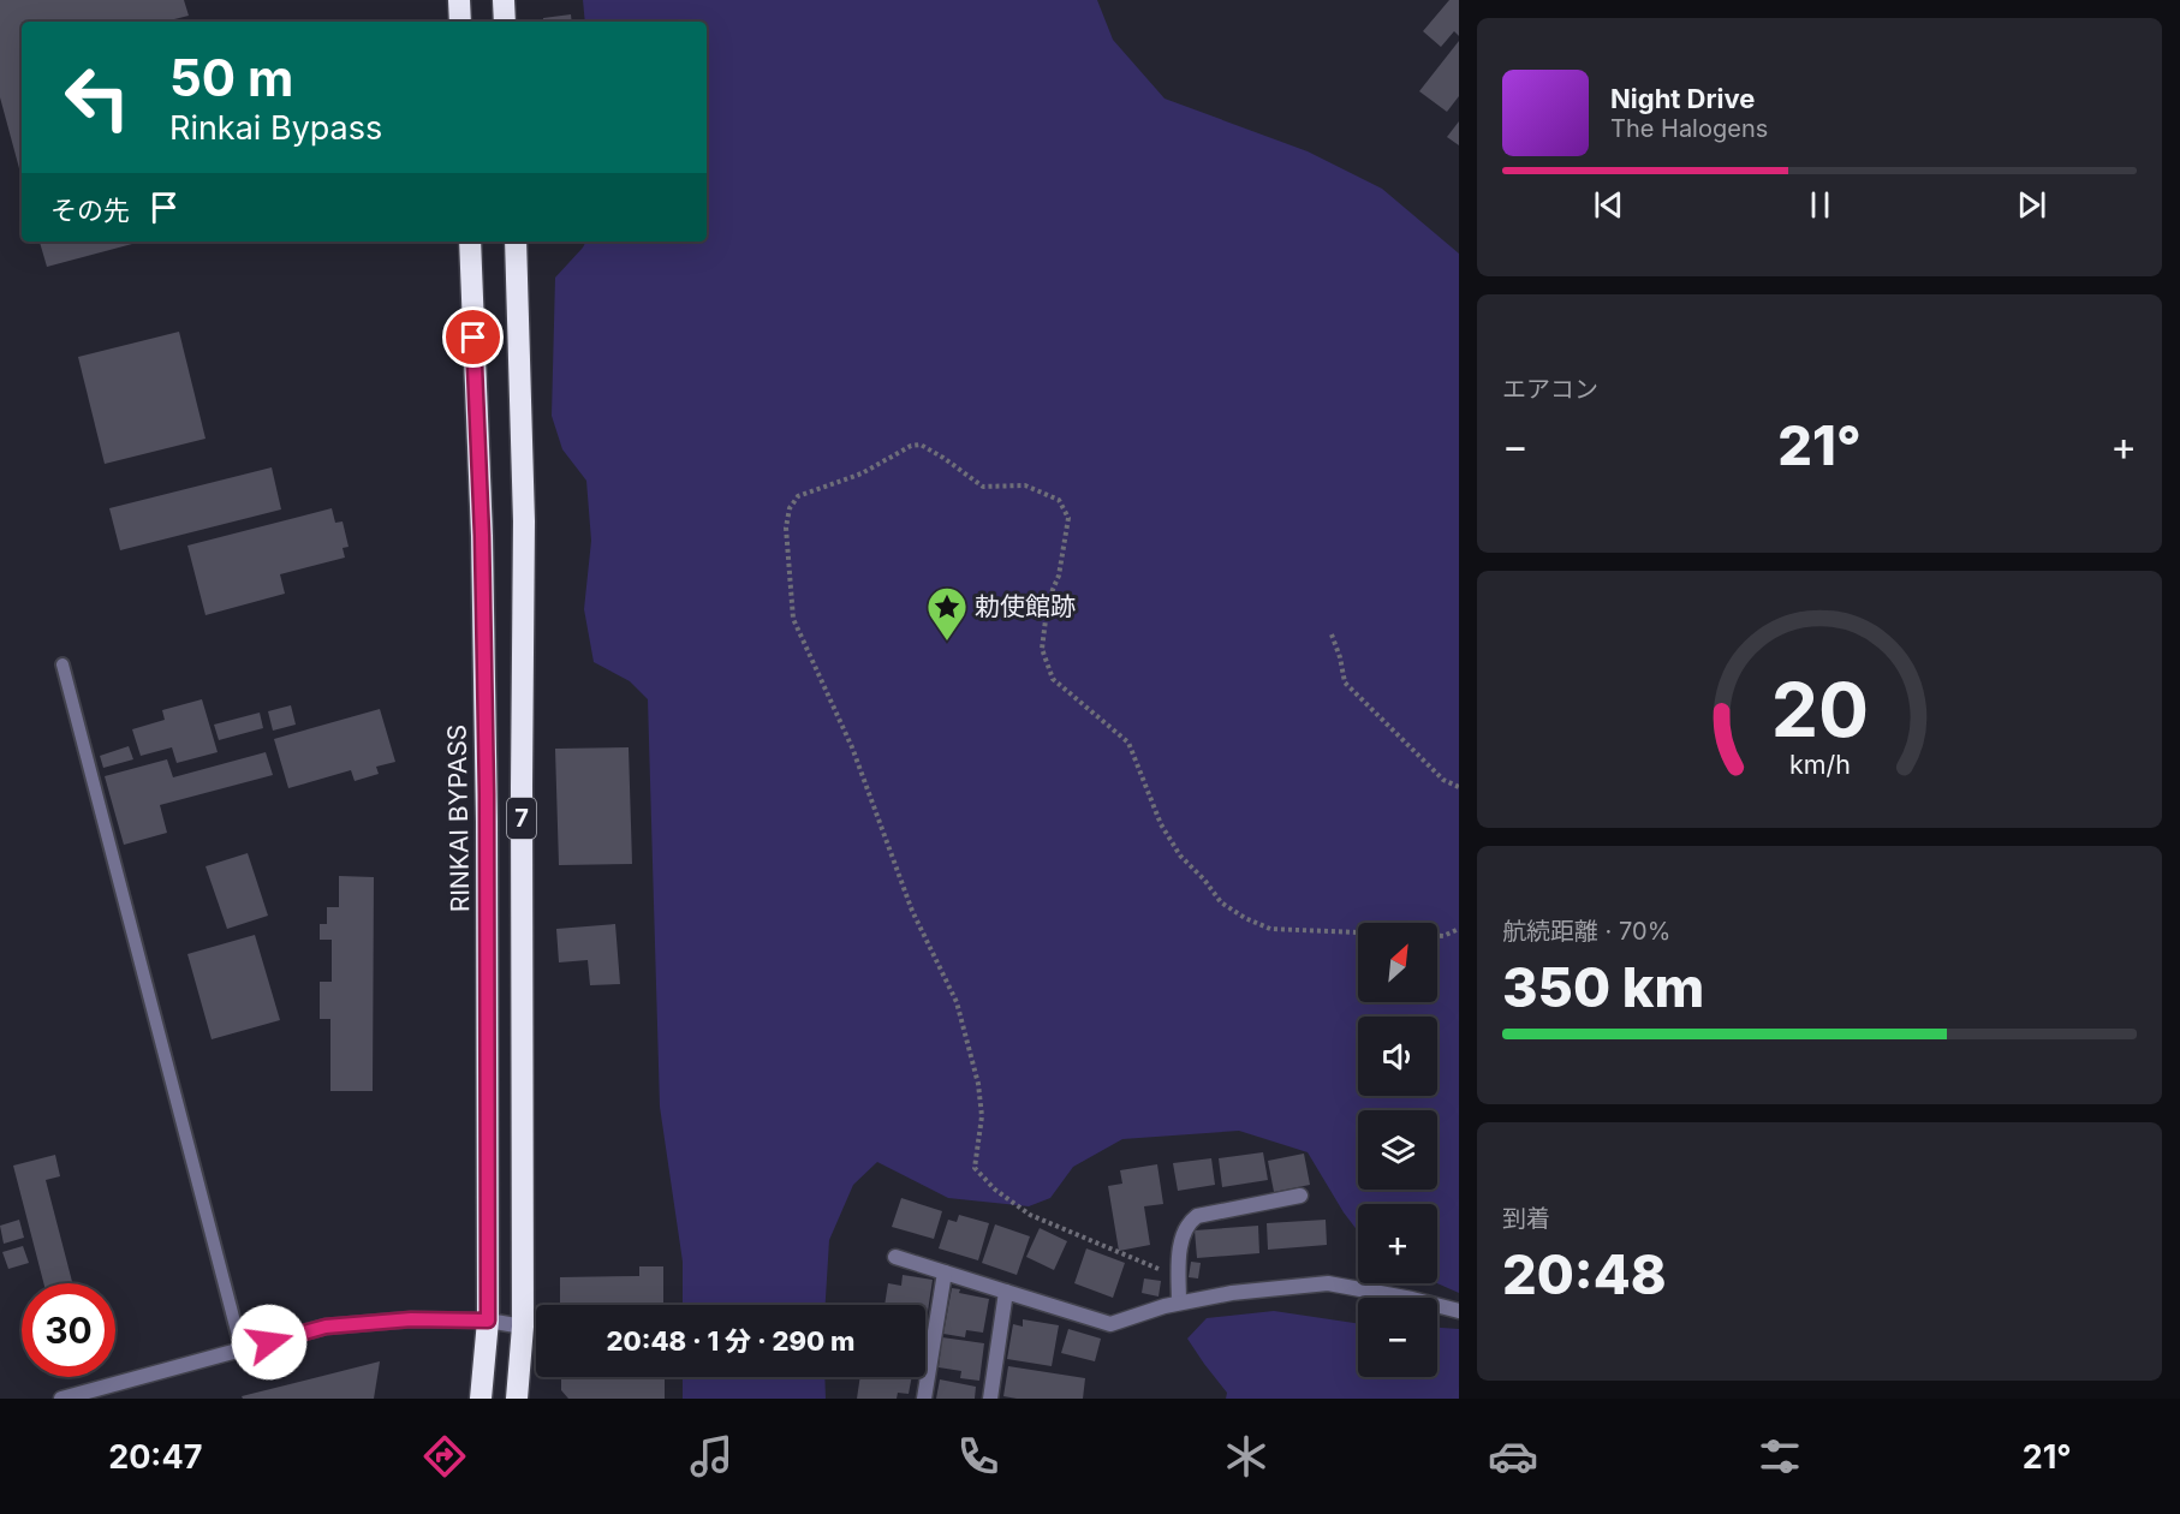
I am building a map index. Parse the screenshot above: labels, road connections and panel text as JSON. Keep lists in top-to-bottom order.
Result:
{
  "streets": {
    "highway": ["RINKAI BYPASS", "7"]
  },
  "places": {
    "place": ["勅使館跡"]
  },
  "north": "top right",
  "page": {
    "turn": ["50 m", "Rinkai Bypass"],
    "song": ["Night Drive", "The Halogens"],
    "then": "その先",
    "tile": [
      "エアコン",
      ["航続距離 · 70%", "350 km"],
      ["到着", "20:48"]
    ],
    "heat": ["−", "21°", "+"],
    "map_buttons": ["+", "−"],
    "limit": "30",
    "trip": "20:48 · 1 分 · 290 m",
    "tabs": ["20:47", "21°"],
    "gauge": ["20", "km/h"]
  }
}
